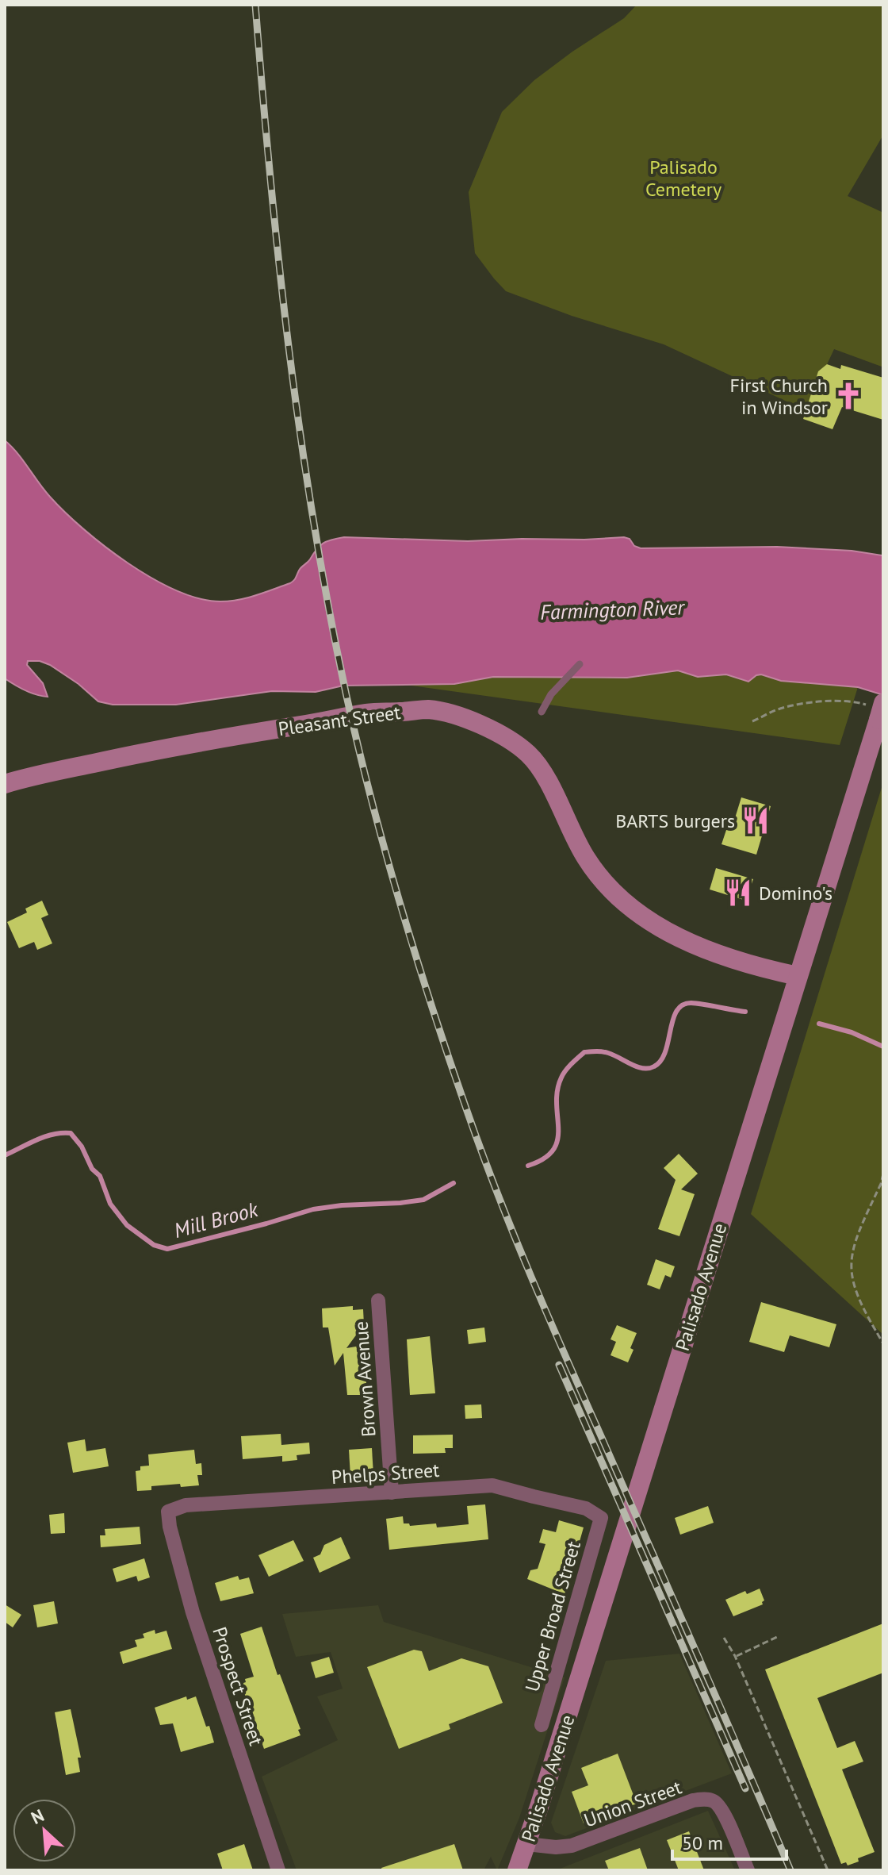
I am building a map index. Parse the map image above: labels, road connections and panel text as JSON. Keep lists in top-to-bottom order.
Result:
{
  "streets": {
    "main road": ["Pleasant Street", "Palisado Avenue"],
    "street": [
      "Brown Avenue",
      "Phelps Street",
      "Upper Broad Street",
      "Prospect Street",
      "Union Street"
    ]
  },
  "crossings": [
    ["Pleasant Street", "Palisado Avenue"],
    ["Palisado Avenue", "Union Street"],
    ["Brown Avenue", "Phelps Street"],
    ["Phelps Street", "Upper Broad Street"],
    ["Phelps Street", "Prospect Street"]
  ],
  "water": ["Farmington River", "Mill Brook"],
  "parks": ["Palisado Cemetery"],
  "places": {
    "church": ["First Church in Windsor"],
    "restaurant": ["BARTS burgers", "Domino's"]
  },
  "scale_bar": "50 m",
  "north": "top left"
}
